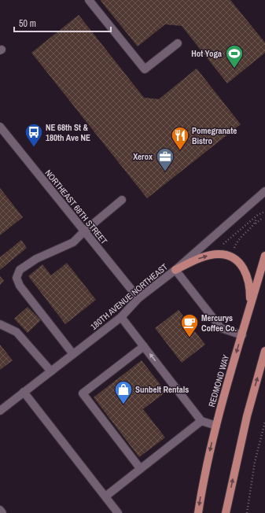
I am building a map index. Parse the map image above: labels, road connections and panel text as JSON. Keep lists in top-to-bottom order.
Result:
{
  "streets": {
    "main road": ["REDMOND WAY"],
    "street": ["NORTHEAST 68TH STREET", "180TH AVENUE NORTHEAST"]
  },
  "crossings": [
    ["NORTHEAST 68TH STREET", "180TH AVENUE NORTHEAST"]
  ],
  "places": {
    "sports": ["Hot Yoga"],
    "bus stop": ["NE 68th St & 180th Ave NE"],
    "restaurant": ["Pomegranate Bistro"],
    "office": ["Xerox"],
    "cafe": ["Mercurys Coffee Co."],
    "shop": ["Sunbelt Rentals"]
  },
  "scale_bar": "50 m"
}
